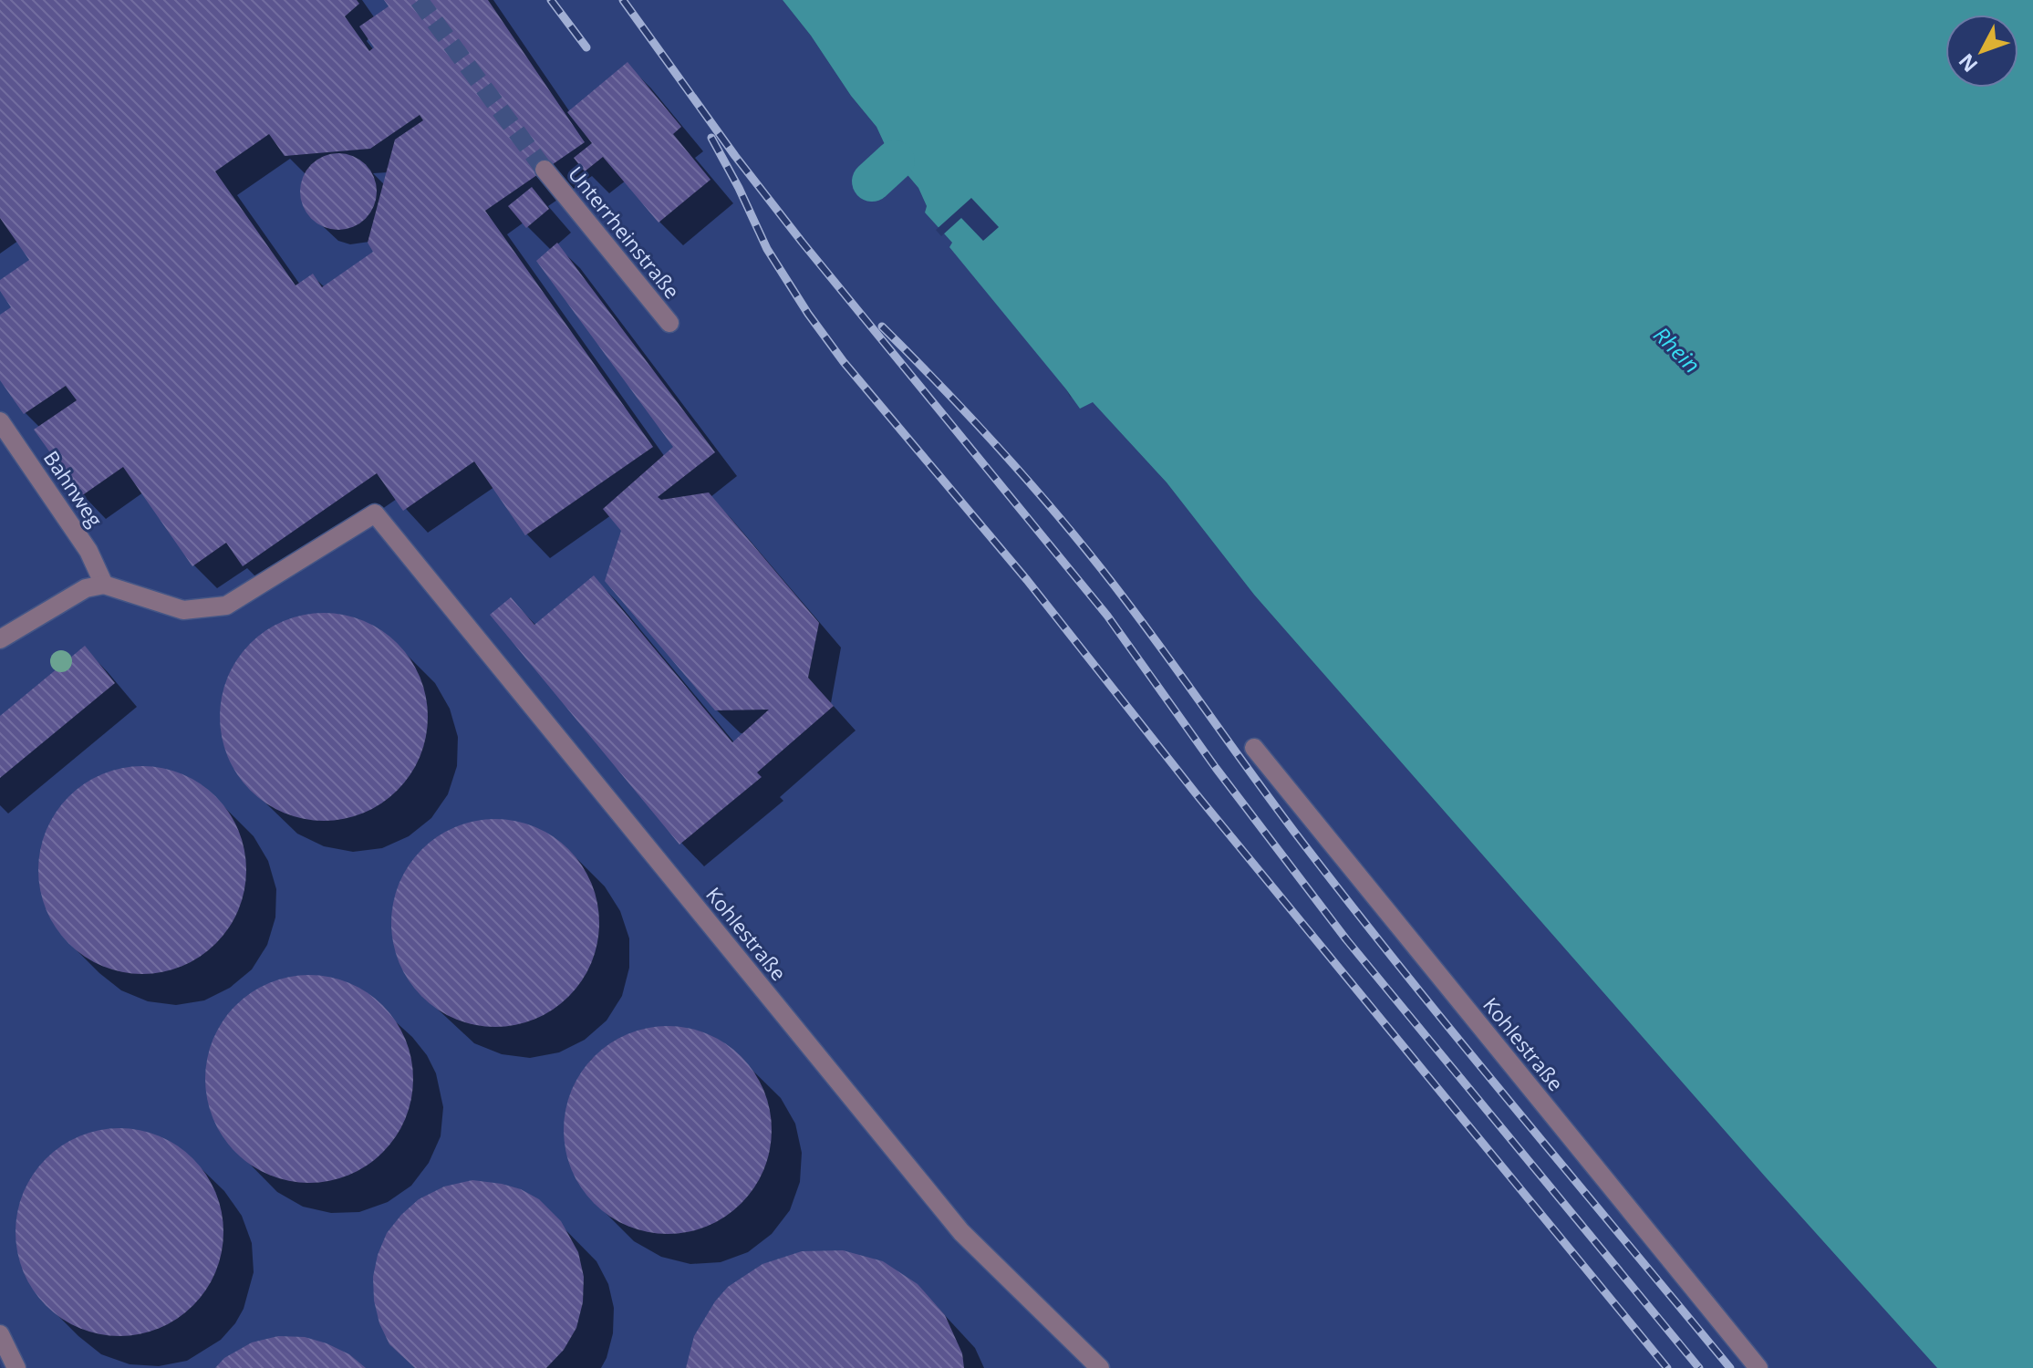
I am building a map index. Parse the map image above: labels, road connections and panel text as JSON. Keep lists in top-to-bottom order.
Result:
{
  "streets": {
    "lane": ["Unterrheinstraße", "Bahnweg", "Kohlestraße"]
  },
  "crossings": [
    ["Bahnweg", "Kohlestraße"]
  ],
  "water": ["Rhein"],
  "north": "bottom left"
}
